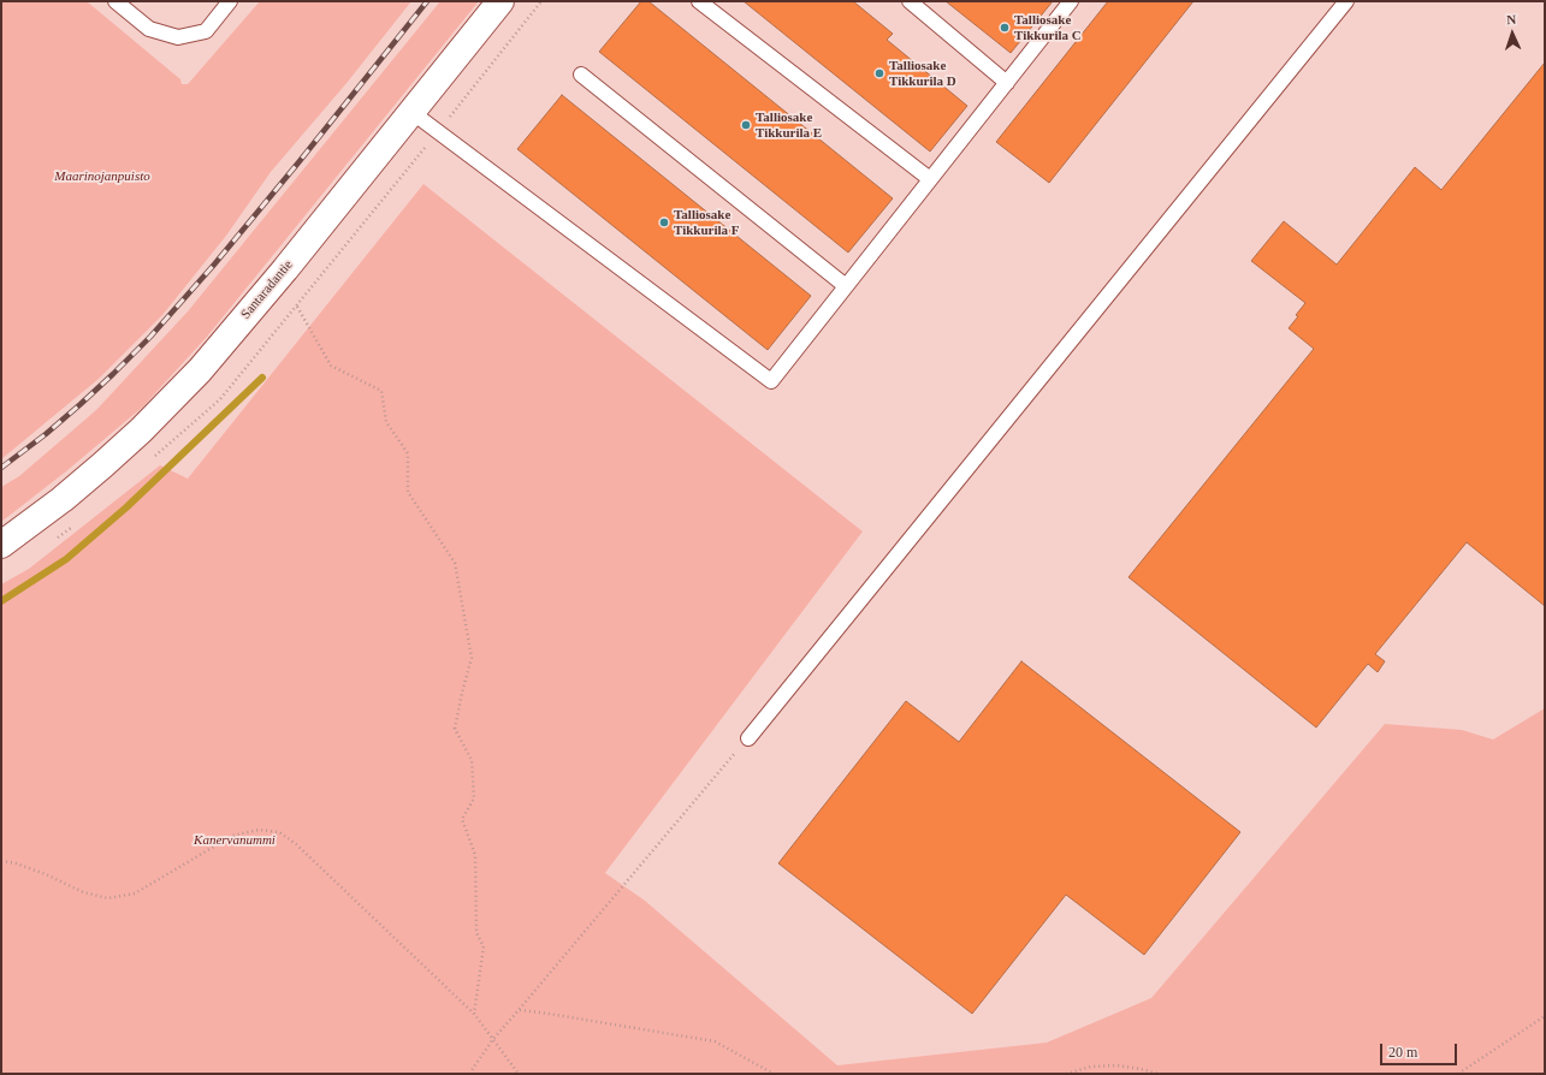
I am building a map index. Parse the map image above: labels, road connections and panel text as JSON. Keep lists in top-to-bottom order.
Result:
{
  "streets": {
    "street": ["Santaradantie"]
  },
  "parks": ["Maarinojanpuisto", "Kanervanummi"],
  "places": [
    "Talliosake Tikkurila C",
    "Talliosake Tikkurila D",
    "Talliosake Tikkurila E",
    "Talliosake Tikkurila F"
  ],
  "scale_bar": "20 m",
  "north": "top"
}
